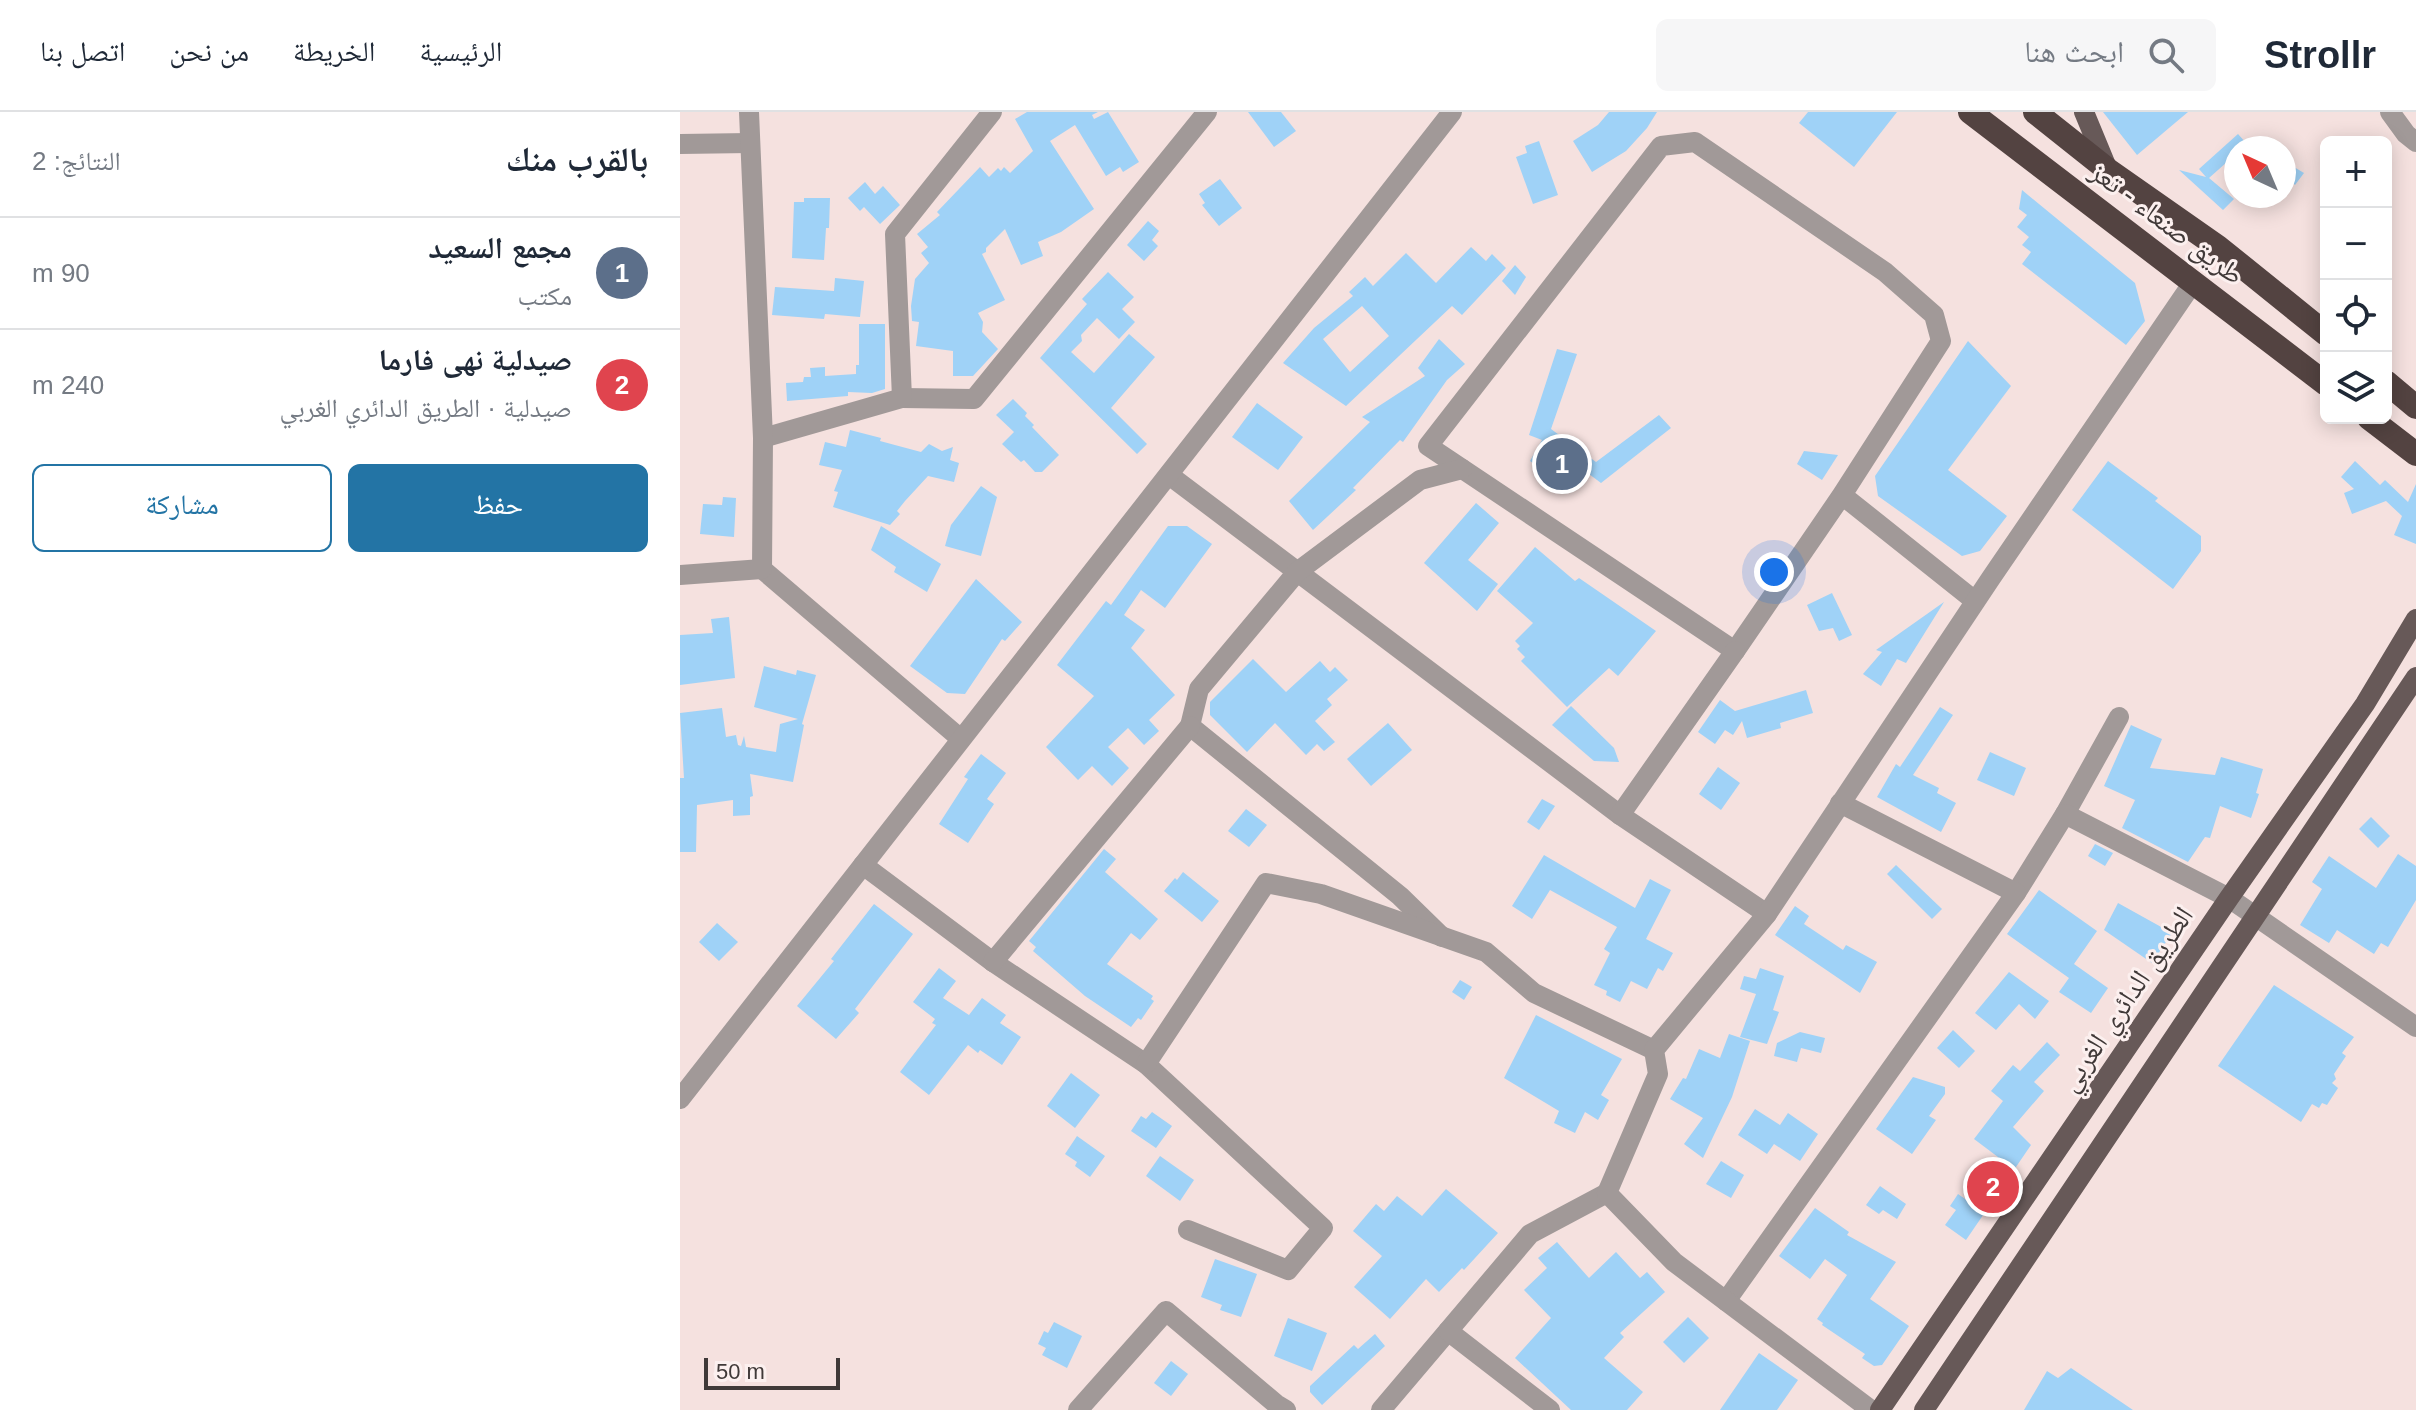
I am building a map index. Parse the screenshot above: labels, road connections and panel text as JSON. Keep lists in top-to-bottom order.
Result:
{
  "streets": {
    "highway": ["طريق صنعاء - تعز"],
    "main road": ["الطريق الدائري الغربي"]
  },
  "scale_bar": "50 m",
  "north": "top left",
  "page": {
    "header": "Strollr",
    "search": "ابحث هنا",
    "nav": [
      "الرئيسية",
      "الخريطة",
      "من نحن",
      "اتصل بنا"
    ],
    "heading": ["بالقرب منك", "النتائج: 2"],
    "map_buttons": ["+", "−"],
    "list": [
      {
        "mark": "1",
        "name": "مجمع السعيد",
        "note": "مكتب",
        "value": "90 m"
      },
      {
        "mark": "2",
        "name": "صيدلية نهى فارما",
        "note": "صيدلية · الطريق الدائري الغربي",
        "value": "240 m"
      }
    ],
    "pins": ["1", "2"],
    "buttons": ["حفظ", "مشاركة"],
    "scale": "50 m"
  }
}
